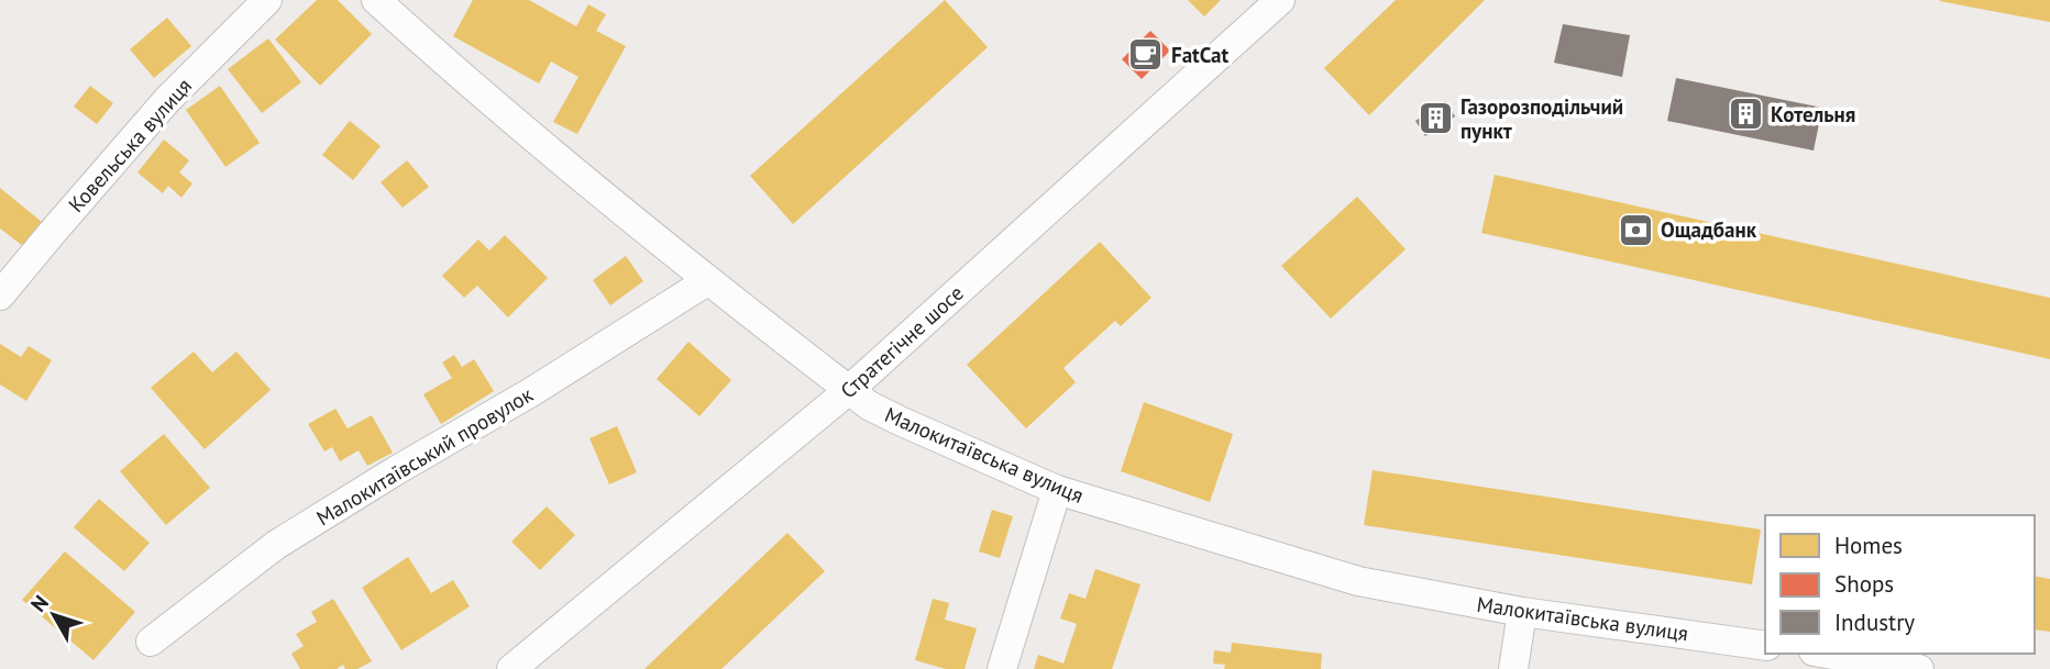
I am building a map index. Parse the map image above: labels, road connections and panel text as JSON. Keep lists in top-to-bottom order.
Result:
{
  "streets": {
    "street": [
      "Ковельська вулиця",
      "Стратегічне шосе",
      "Малокитаївська вулиця",
      "Малокитаївський провулок"
    ]
  },
  "crossings": [
    ["Стратегічне шосе", "Малокитаївська вулиця"],
    ["Малокитаївська вулиця", "Малокитаївський провулок"]
  ],
  "places": {
    "cafe": ["FatCat"],
    "building": ["Котельня", "Газорозподільчий пункт"],
    "bank": ["Ощадбанк"]
  },
  "legend": ["Homes", "Shops", "Industry"],
  "north": "top left"
}
